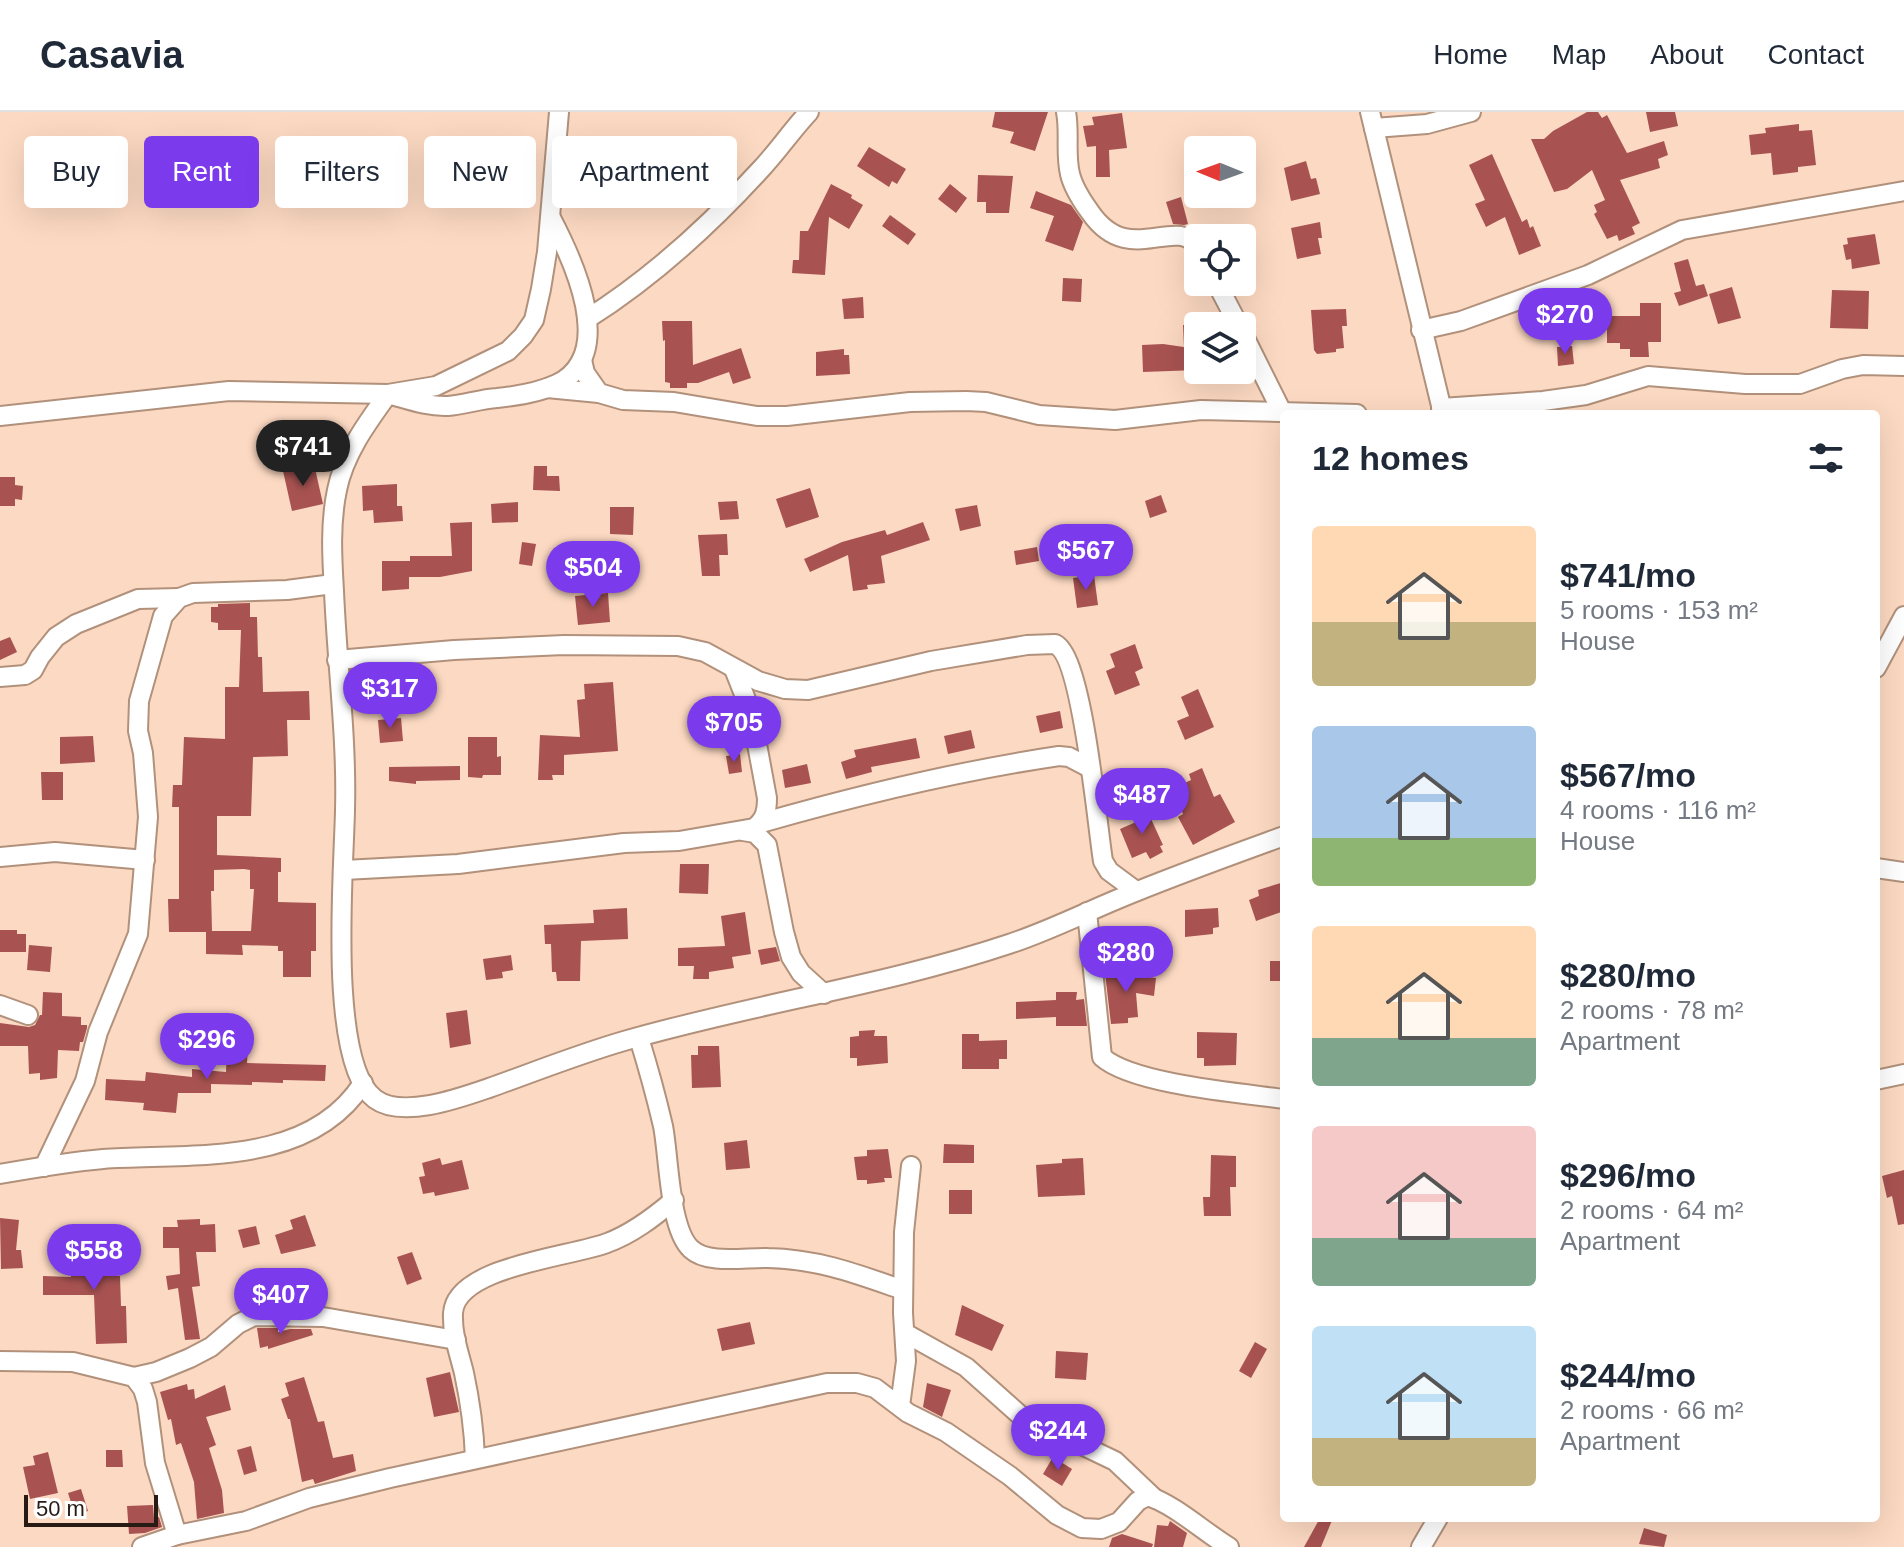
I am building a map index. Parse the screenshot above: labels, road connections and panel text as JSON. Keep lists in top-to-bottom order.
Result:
{
  "scale_bar": "50 m",
  "north": "left",
  "page": {
    "header": "Casavia",
    "nav": [
      "Home",
      "Map",
      "About",
      "Contact"
    ],
    "chip": [
      "Buy",
      "Rent",
      "Filters",
      "New",
      "Apartment"
    ],
    "price": [
      "$270",
      "$741",
      "$567",
      "$504",
      "$317",
      "$705",
      "$487",
      "$280",
      "$296",
      "$558",
      "$407",
      "$244"
    ],
    "heading": "12 homes",
    "list": [
      {
        "name": "$741/mo",
        "note": "5 rooms · 153 m² · House"
      },
      {
        "name": "$567/mo",
        "note": "4 rooms · 116 m² · House"
      },
      {
        "name": "$280/mo",
        "note": "2 rooms · 78 m² · Apartment"
      },
      {
        "name": "$296/mo",
        "note": "2 rooms · 64 m² · Apartment"
      },
      {
        "name": "$244/mo",
        "note": "2 rooms · 66 m² · Apartment"
      }
    ],
    "scale": "50 m"
  }
}
